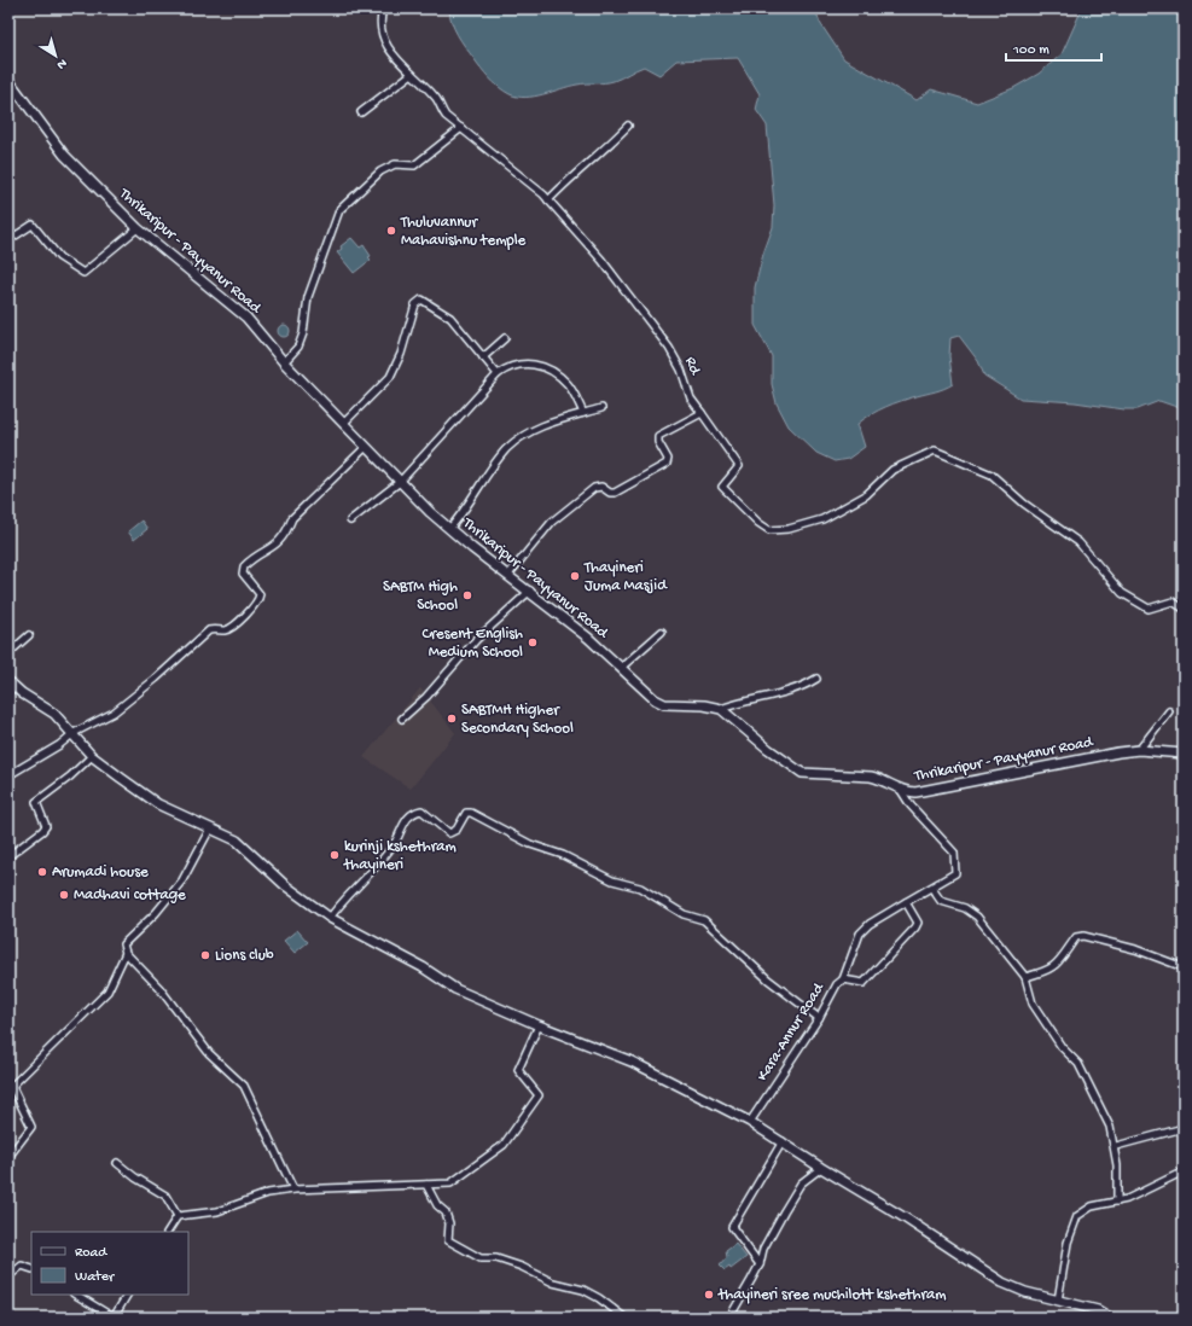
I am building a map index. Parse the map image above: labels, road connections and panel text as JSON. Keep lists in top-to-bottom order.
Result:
{
  "streets": {
    "main road": ["Thrikaripur - Payyanur Road"],
    "street": ["Rd", "Kara-Annur Road"]
  },
  "places": [
    "Thuluvannur Mahavishnu temple",
    "Thayineri Juma Masjid",
    "SABTM High School",
    "Cresent English Medium School",
    "SABTMH Higher Secondary School",
    "kurinji kshethram thayineri",
    "Arumadi house",
    "Madhavi cottage",
    "Lions club",
    "thayineri sree muchilott kshethram"
  ],
  "legend": ["Road", "Water"],
  "scale_bar": "100 m",
  "north": "bottom right"
}
